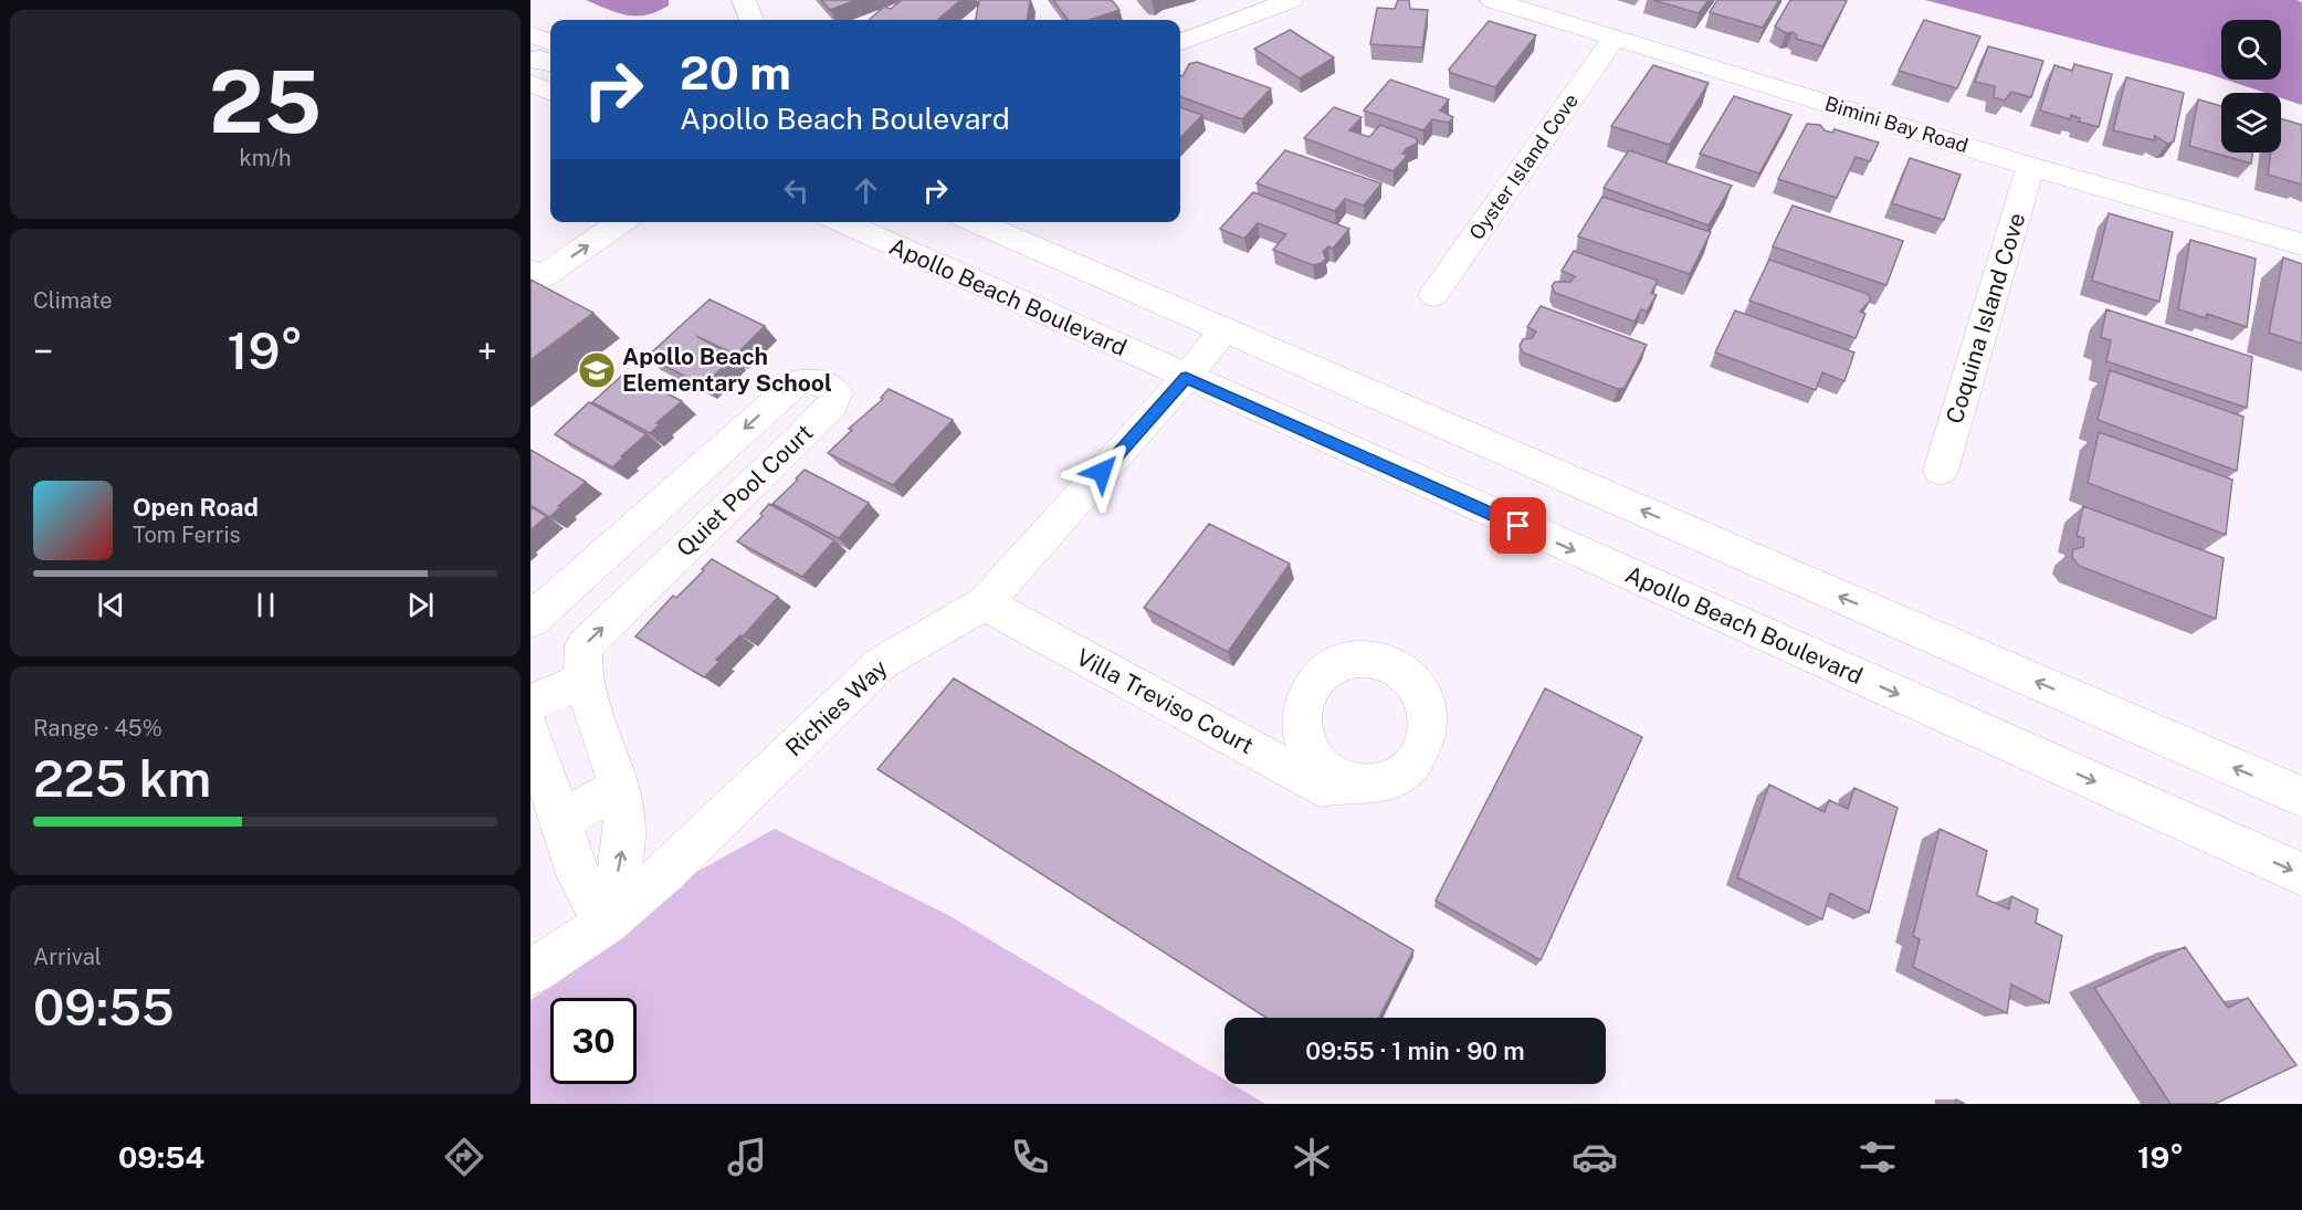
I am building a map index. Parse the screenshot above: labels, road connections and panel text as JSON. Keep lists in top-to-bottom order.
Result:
{
  "streets": {
    "street": [
      "Bimini Bay Road",
      "Oyster Island Cove",
      "Apollo Beach Boulevard",
      "Coquina Island Cove",
      "Quiet Pool Court",
      "Villa Treviso Court",
      "Richies Way"
    ]
  },
  "crossings": [
    ["Bimini Bay Road", "Oyster Island Cove"],
    ["Bimini Bay Road", "Coquina Island Cove"],
    ["Apollo Beach Boulevard", "Richies Way"],
    ["Quiet Pool Court", "Richies Way"],
    ["Villa Treviso Court", "Richies Way"]
  ],
  "places": {
    "school or university": ["Apollo Beach Elementary School"]
  },
  "page": {
    "tile": [
      ["25", "km/h"],
      "Climate",
      ["Range · 45%", "225 km"],
      ["Arrival", "09:55"]
    ],
    "turn": ["20 m", "Apollo Beach Boulevard"],
    "heat": ["−", "19°", "+"],
    "song": ["Open Road", "Tom Ferris"],
    "limit": "30",
    "trip": "09:55 · 1 min · 90 m",
    "tabs": ["09:54", "19°"]
  }
}
